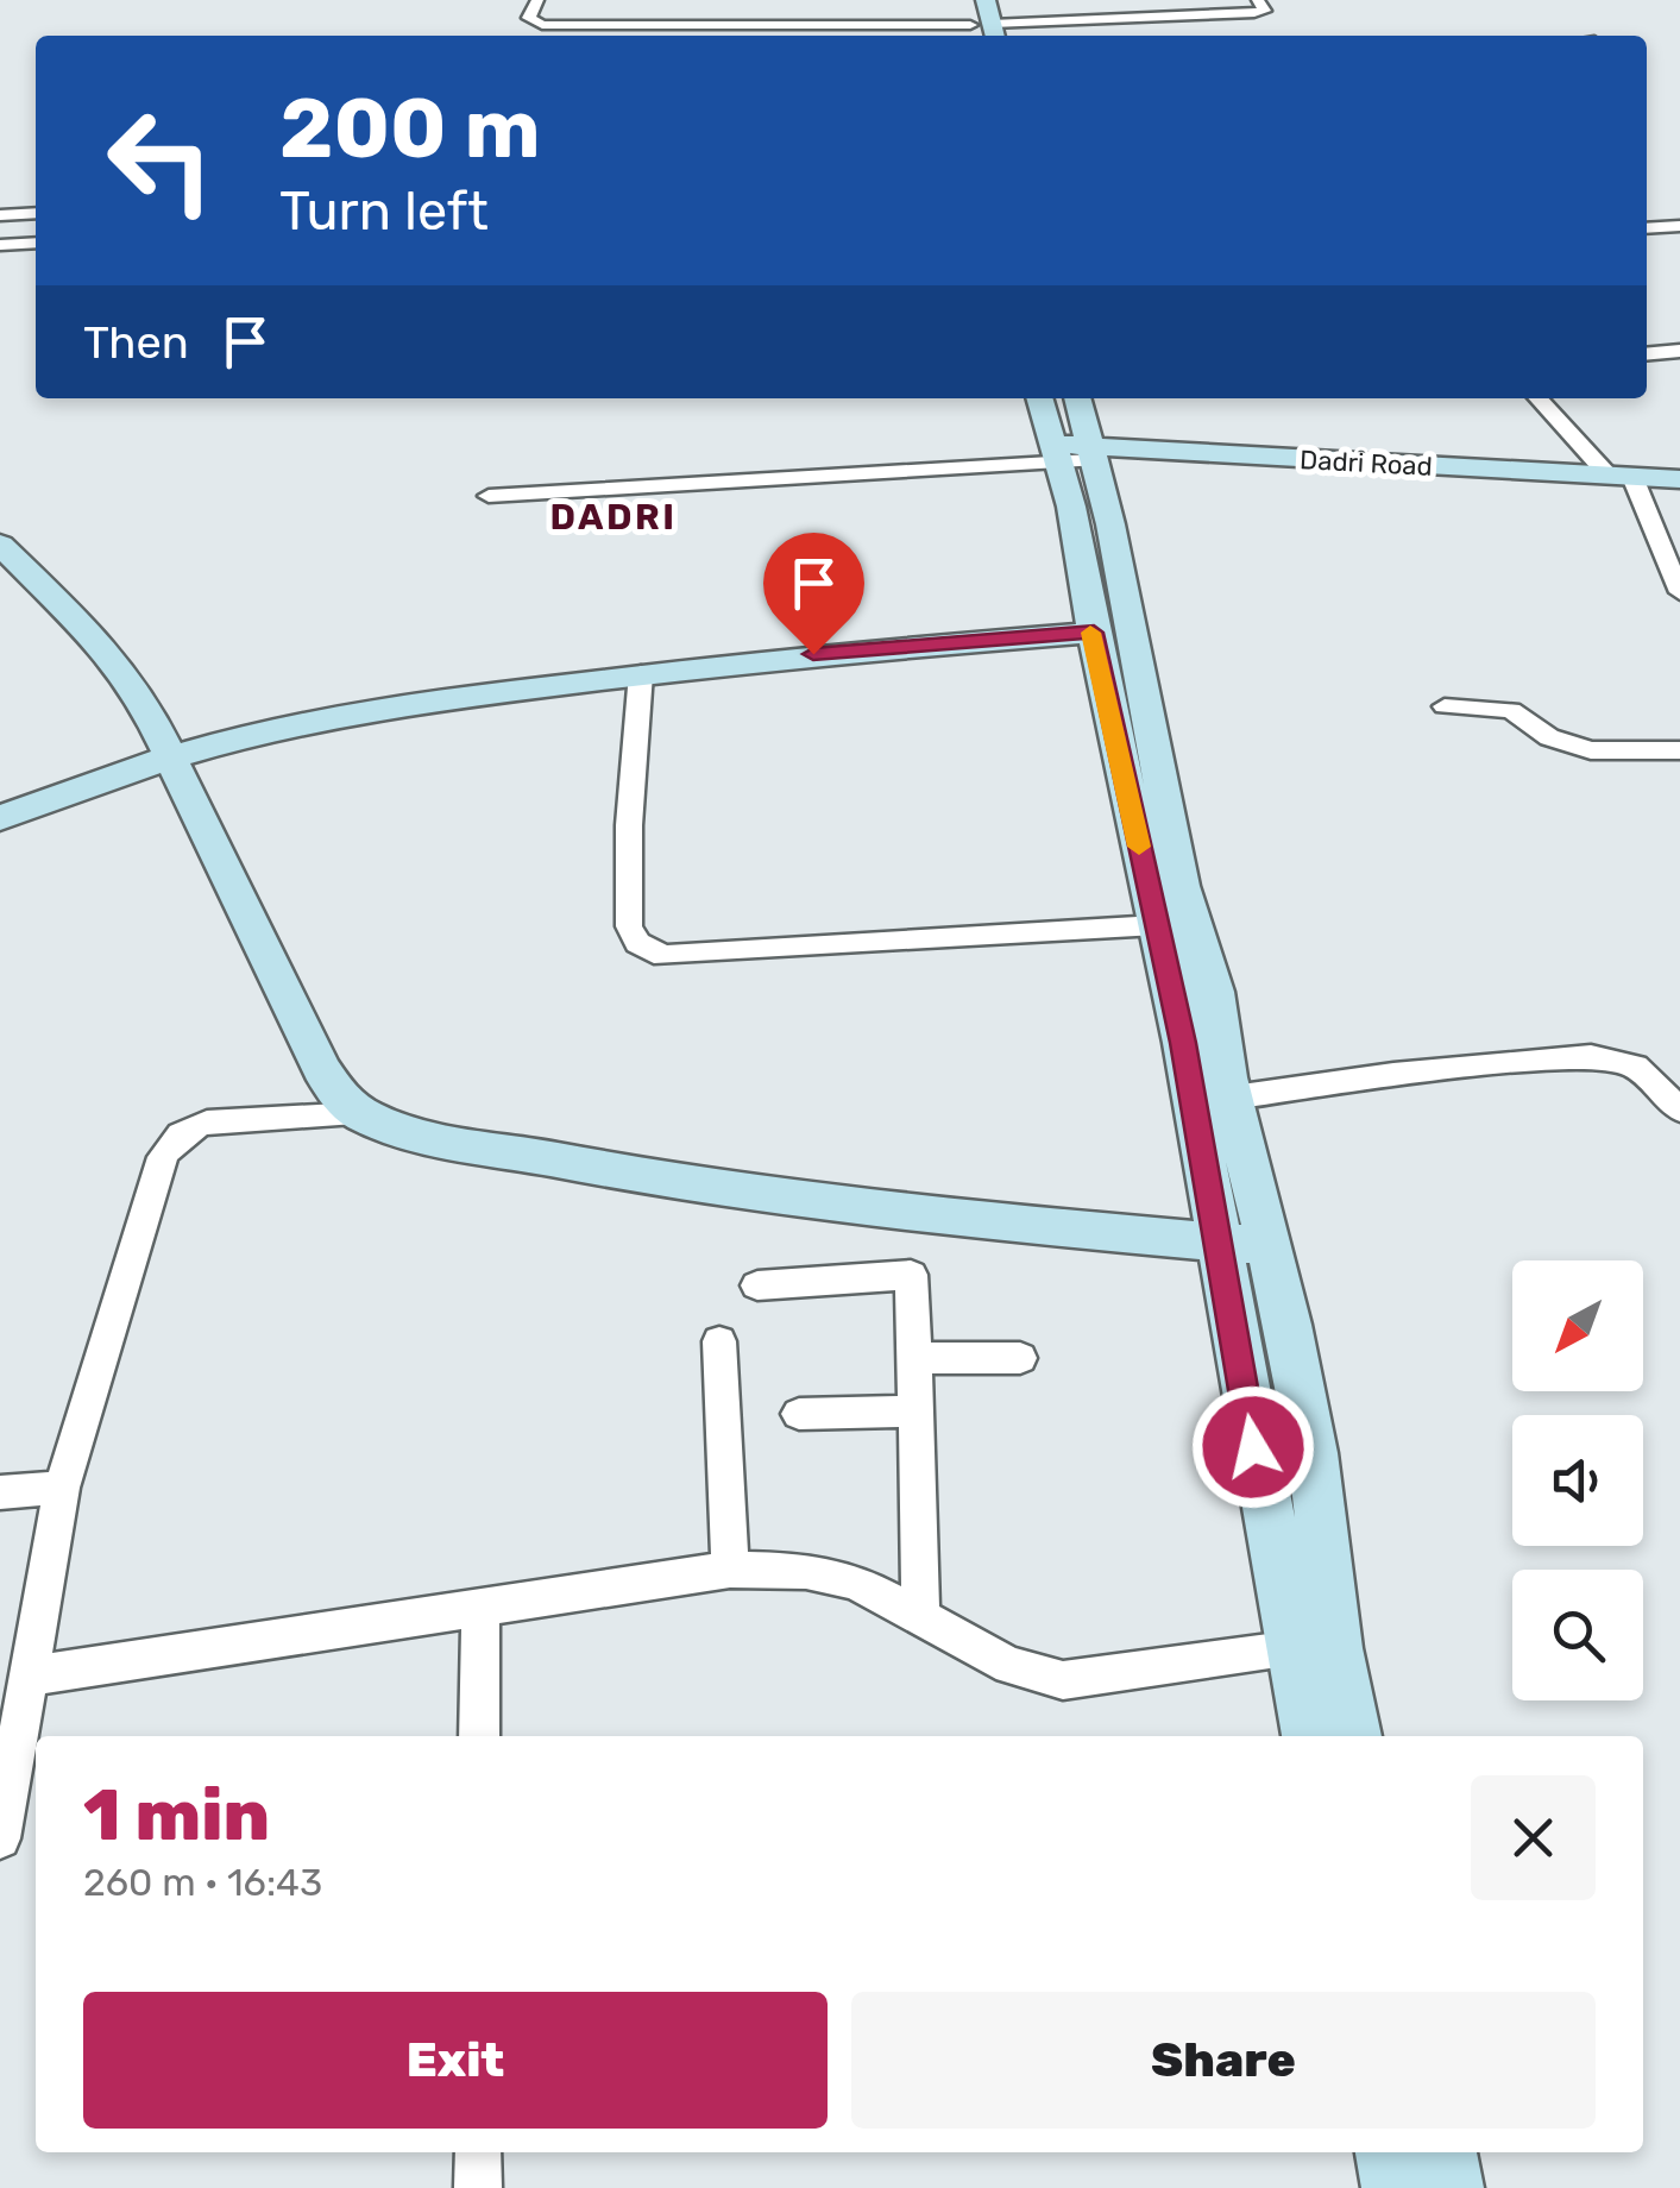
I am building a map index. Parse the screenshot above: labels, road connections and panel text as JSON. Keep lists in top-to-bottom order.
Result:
{
  "streets": {
    "street": ["Dadri Road"]
  },
  "districts": ["DADRI"],
  "north": "bottom left",
  "page": {
    "turn": ["200 m", "Turn left"],
    "then": "Then",
    "heading": ["1 min", "260 m · 16:43"],
    "buttons": ["Exit", "Share"]
  }
}
